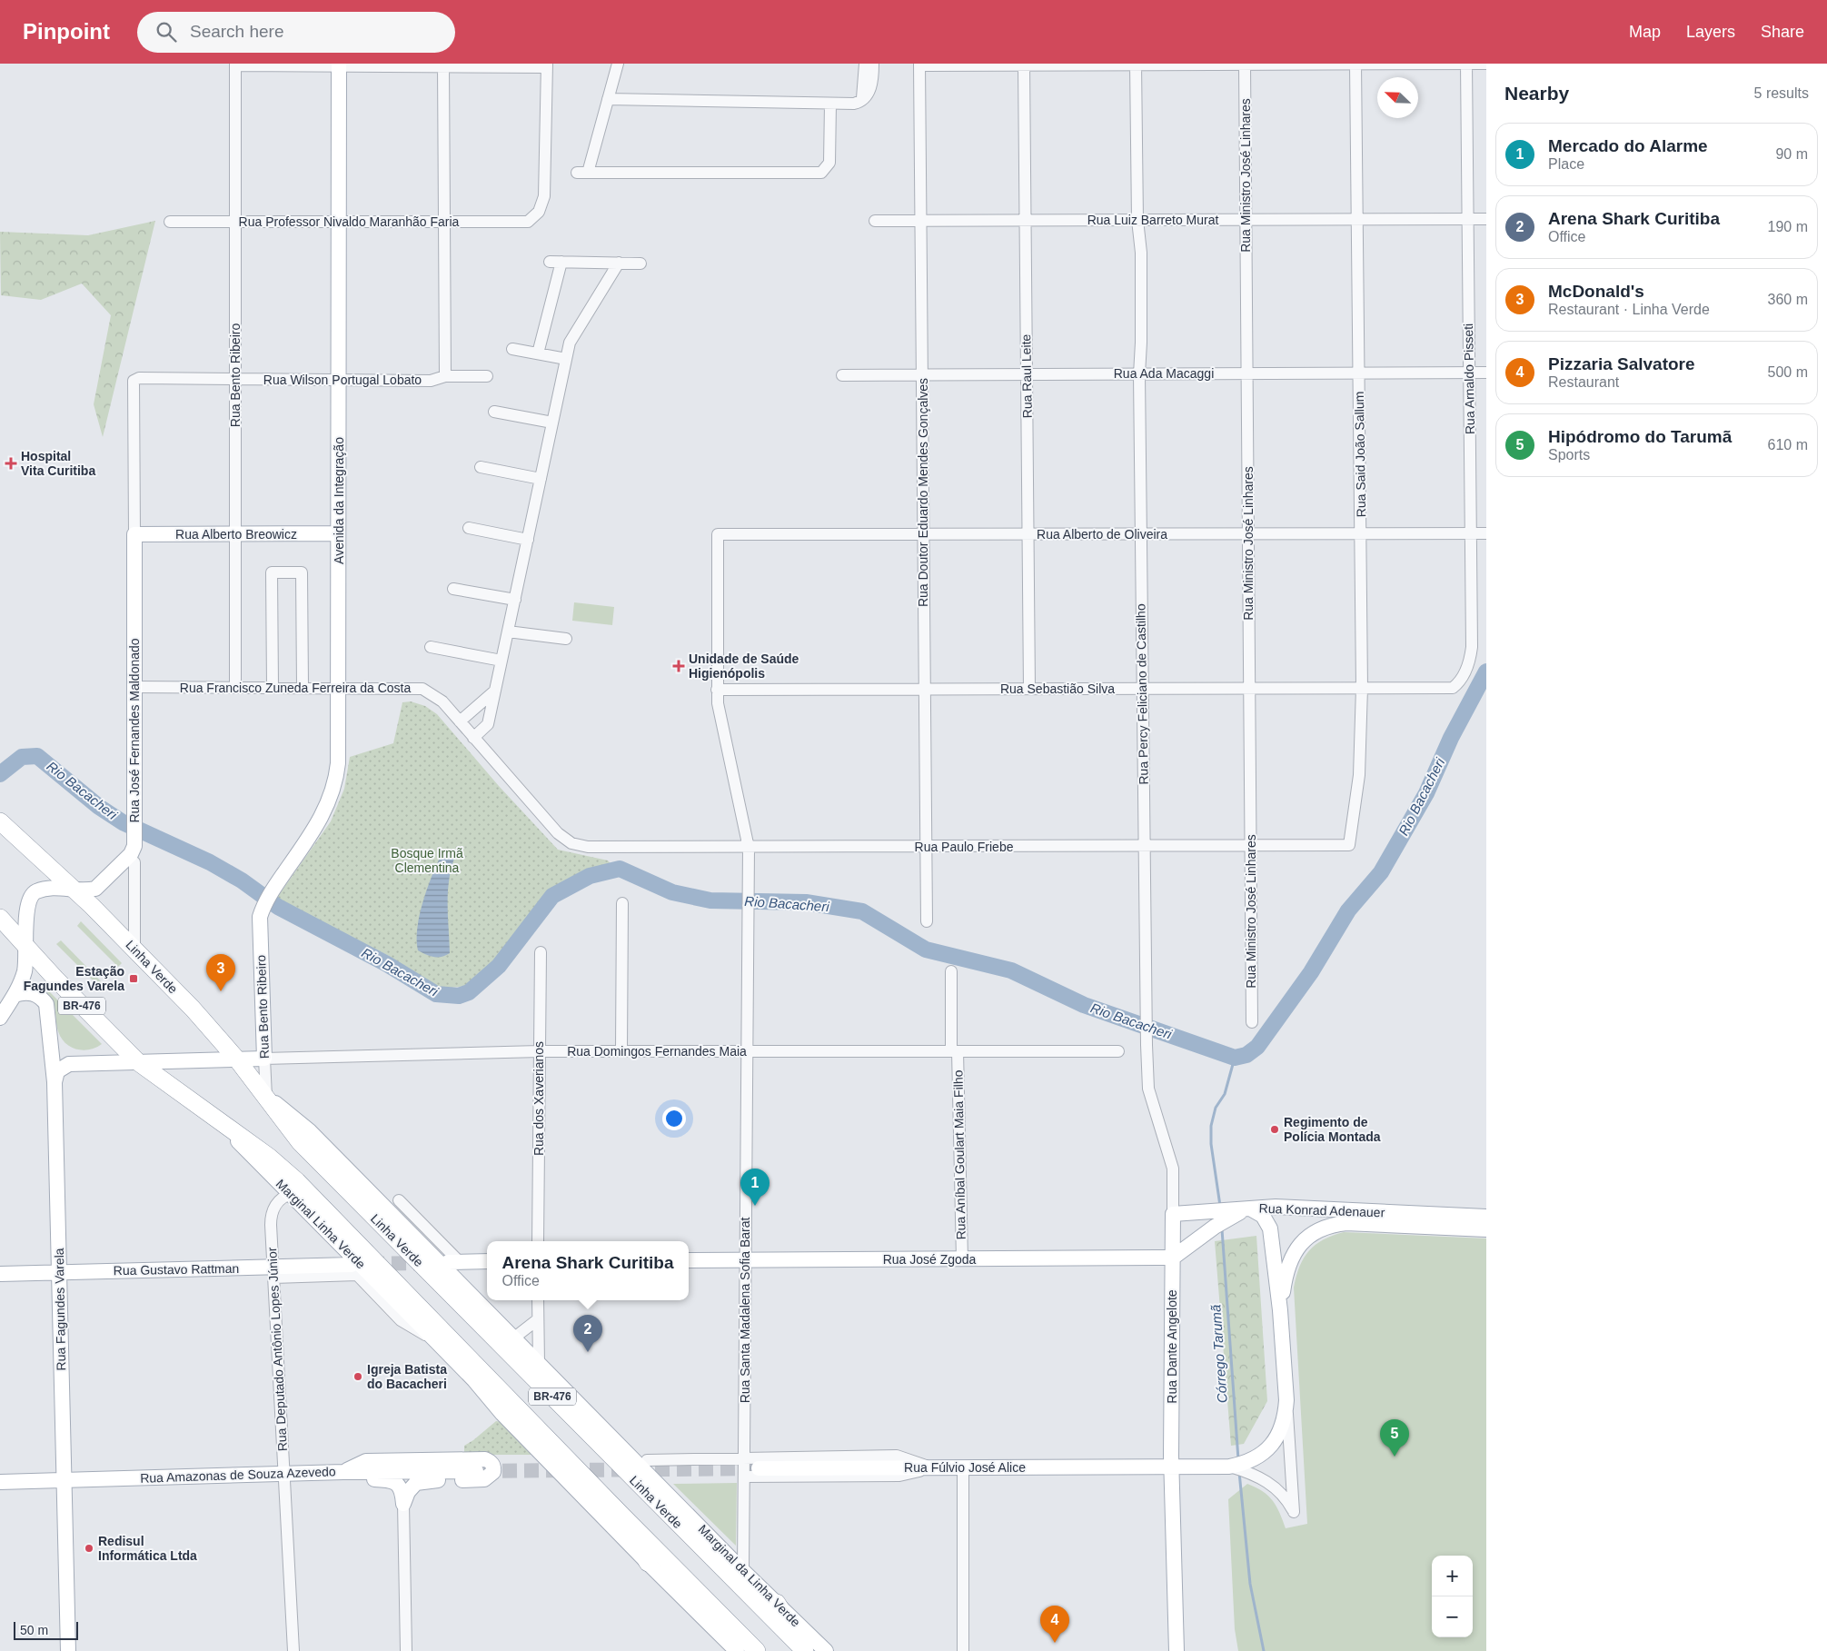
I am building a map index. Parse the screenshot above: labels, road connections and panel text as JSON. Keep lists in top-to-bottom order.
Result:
{
  "streets": {
    "highway": ["Linha Verde", "BR-476"],
    "main road": [
      "Rua Bento Ribeiro",
      "Avenida da Integração",
      "Rua Alberto Breowicz",
      "Rua José Fernandes Maldonado",
      "Rua Domingos Fernandes Maia",
      "Rua Konrad Adenauer",
      "Marginal Linha Verde",
      "Rua José Zgoda",
      "Rua Gustavo Rattman",
      "Rua Fagundes Varela",
      "Rua Dante Angelote",
      "Rua Fúlvio José Alice",
      "Rua Amazonas de Souza Azevedo",
      "Marginal da Linha Verde"
    ],
    "street": [
      "Rua Ministro José Linhares",
      "Rua Luiz Barreto Murat",
      "Rua Professor Nivaldo Maranhão Faria",
      "Rua Ada Macaggi",
      "Rua Raul Leite",
      "Rua Arnaldo Pisseti",
      "Rua Wilson Portugal Lobato",
      "Rua Said João Sallum",
      "Rua Doutor Eduardo Mendes Gonçalves",
      "Rua Alberto de Oliveira",
      "Rua Francisco Zuneda Ferreira da Costa",
      "Rua Sebastião Silva",
      "Rua Percy Feliciano de Castilho",
      "Rua Paulo Friebe",
      "Rua dos Xaverianos",
      "Rua Aníbal Goulart Maia Filho",
      "Rua Santa Madalena Sofia Barat",
      "Rua Deputado Antônio Lopes Júnior"
    ]
  },
  "crossings": [
    ["Rua Ministro José Linhares", "Rua Luiz Barreto Murat"],
    ["Rua Ministro José Linhares", "Rua Ada Macaggi"],
    ["Rua Ministro José Linhares", "Rua Alberto de Oliveira"],
    ["Rua Ministro José Linhares", "Rua Sebastião Silva"],
    ["Rua Ministro José Linhares", "Rua Paulo Friebe"],
    ["Rua Luiz Barreto Murat", "Rua Raul Leite"],
    ["Rua Luiz Barreto Murat", "Rua Arnaldo Pisseti"],
    ["Rua Luiz Barreto Murat", "Rua Said João Sallum"],
    ["Rua Luiz Barreto Murat", "Rua Doutor Eduardo Mendes Gonçalves"],
    ["Rua Luiz Barreto Murat", "Rua Percy Feliciano de Castilho"],
    ["Rua Professor Nivaldo Maranhão Faria", "Rua Bento Ribeiro"],
    ["Rua Professor Nivaldo Maranhão Faria", "Avenida da Integração"],
    ["Rua Ada Macaggi", "Rua Raul Leite"],
    ["Rua Ada Macaggi", "Rua Arnaldo Pisseti"],
    ["Rua Ada Macaggi", "Rua Said João Sallum"],
    ["Rua Ada Macaggi", "Rua Doutor Eduardo Mendes Gonçalves"],
    ["Rua Ada Macaggi", "Rua Percy Feliciano de Castilho"],
    ["Rua Bento Ribeiro", "Rua Wilson Portugal Lobato"],
    ["Rua Bento Ribeiro", "Avenida da Integração"],
    ["Rua Bento Ribeiro", "Rua Alberto Breowicz"],
    ["Rua Bento Ribeiro", "Rua Francisco Zuneda Ferreira da Costa"],
    ["Rua Bento Ribeiro", "Linha Verde"],
    ["Rua Bento Ribeiro", "Rua Domingos Fernandes Maia"],
    ["Rua Bento Ribeiro", "Marginal da Linha Verde"],
    ["Rua Raul Leite", "Rua Alberto de Oliveira"],
    ["Rua Raul Leite", "Rua Sebastião Silva"],
    ["Rua Arnaldo Pisseti", "Rua Alberto de Oliveira"],
    ["Rua Arnaldo Pisseti", "Rua Sebastião Silva"],
    ["Rua Wilson Portugal Lobato", "Avenida da Integração"],
    ["Rua Wilson Portugal Lobato", "Rua Alberto Breowicz"],
    ["Rua Wilson Portugal Lobato", "Rua José Fernandes Maldonado"],
    ["Rua Said João Sallum", "Rua Alberto de Oliveira"],
    ["Rua Said João Sallum", "Rua Sebastião Silva"],
    ["Rua Said João Sallum", "Rua Paulo Friebe"],
    ["Rua Doutor Eduardo Mendes Gonçalves", "Rua Alberto de Oliveira"],
    ["Rua Doutor Eduardo Mendes Gonçalves", "Rua Sebastião Silva"],
    ["Rua Doutor Eduardo Mendes Gonçalves", "Rua Paulo Friebe"],
    ["Avenida da Integração", "Rua Alberto Breowicz"],
    ["Avenida da Integração", "Rua Francisco Zuneda Ferreira da Costa"],
    ["Rua Alberto Breowicz", "Rua José Fernandes Maldonado"],
    ["Rua Alberto de Oliveira", "Rua Percy Feliciano de Castilho"],
    ["Rua Alberto de Oliveira", "Rua Santa Madalena Sofia Barat"],
    ["Rua Francisco Zuneda Ferreira da Costa", "Rua José Fernandes Maldonado"],
    ["Rua Francisco Zuneda Ferreira da Costa", "Rua Paulo Friebe"],
    ["Rua Sebastião Silva", "Rua Percy Feliciano de Castilho"],
    ["Rua Sebastião Silva", "Rua Santa Madalena Sofia Barat"],
    ["Rua Percy Feliciano de Castilho", "Rua Paulo Friebe"],
    ["Rua Percy Feliciano de Castilho", "Rua Dante Angelote"],
    ["Rua José Fernandes Maldonado", "Linha Verde"],
    ["Rua José Fernandes Maldonado", "BR-476"],
    ["Rua Paulo Friebe", "Rua Santa Madalena Sofia Barat"],
    ["Linha Verde", "Rua Domingos Fernandes Maia"],
    ["Linha Verde", "Marginal da Linha Verde"],
    ["BR-476", "Rua Domingos Fernandes Maia"],
    ["BR-476", "Marginal Linha Verde"],
    ["Rua Domingos Fernandes Maia", "Rua dos Xaverianos"],
    ["Rua Domingos Fernandes Maia", "Rua Aníbal Goulart Maia Filho"],
    ["Rua Domingos Fernandes Maia", "Rua Fagundes Varela"],
    ["Rua Domingos Fernandes Maia", "Rua Santa Madalena Sofia Barat"],
    ["Rua Aníbal Goulart Maia Filho", "Rua José Zgoda"],
    ["Rua Konrad Adenauer", "Rua José Zgoda"],
    ["Rua Konrad Adenauer", "Rua Dante Angelote"],
    ["Marginal Linha Verde", "Rua Deputado Antônio Lopes Júnior"],
    ["Rua José Zgoda", "Rua Santa Madalena Sofia Barat"],
    ["Rua José Zgoda", "Rua Dante Angelote"],
    ["Rua Gustavo Rattman", "Rua Fagundes Varela"],
    ["Rua Gustavo Rattman", "Rua Deputado Antônio Lopes Júnior"],
    ["Rua Fagundes Varela", "Rua Amazonas de Souza Azevedo"],
    ["Rua Santa Madalena Sofia Barat", "Marginal da Linha Verde"],
    ["Rua Dante Angelote", "Rua Fúlvio José Alice"],
    ["Rua Deputado Antônio Lopes Júnior", "Rua Amazonas de Souza Azevedo"]
  ],
  "water": ["Rio Bacacheri", "Córrego Tarumã"],
  "parks": ["Bosque Irmã Clementina"],
  "places": {
    "health": ["Hospital Vita Curitiba", "Unidade de Saúde Higienópolis"],
    "transit": ["Estação Fagundes Varela"],
    "other": ["Regimento de Polícia Montada", "Igreja Batista do Bacacheri", "Redisul Informática Ltda"]
  },
  "scale_bar": "50 m",
  "north": "top left",
  "page": {
    "header": "Pinpoint",
    "search": "Search here",
    "nav": ["Map", "Layers", "Share"],
    "heading": ["Nearby", "5 results"],
    "list": [
      {
        "mark": "1",
        "name": "Mercado do Alarme",
        "note": "Place",
        "value": "90 m"
      },
      {
        "mark": "2",
        "name": "Arena Shark Curitiba",
        "note": "Office",
        "value": "190 m"
      },
      {
        "mark": "3",
        "name": "McDonald's",
        "note": "Restaurant · Linha Verde",
        "value": "360 m"
      },
      {
        "mark": "4",
        "name": "Pizzaria Salvatore",
        "note": "Restaurant",
        "value": "500 m"
      },
      {
        "mark": "5",
        "name": "Hipódromo do Tarumã",
        "note": "Sports",
        "value": "610 m"
      }
    ],
    "pins": [
      "3",
      "1",
      "2",
      "5",
      "4"
    ],
    "popup": ["Arena Shark Curitiba", "Office"],
    "map_buttons": ["+", "−"],
    "scale": "50 m"
  }
}
